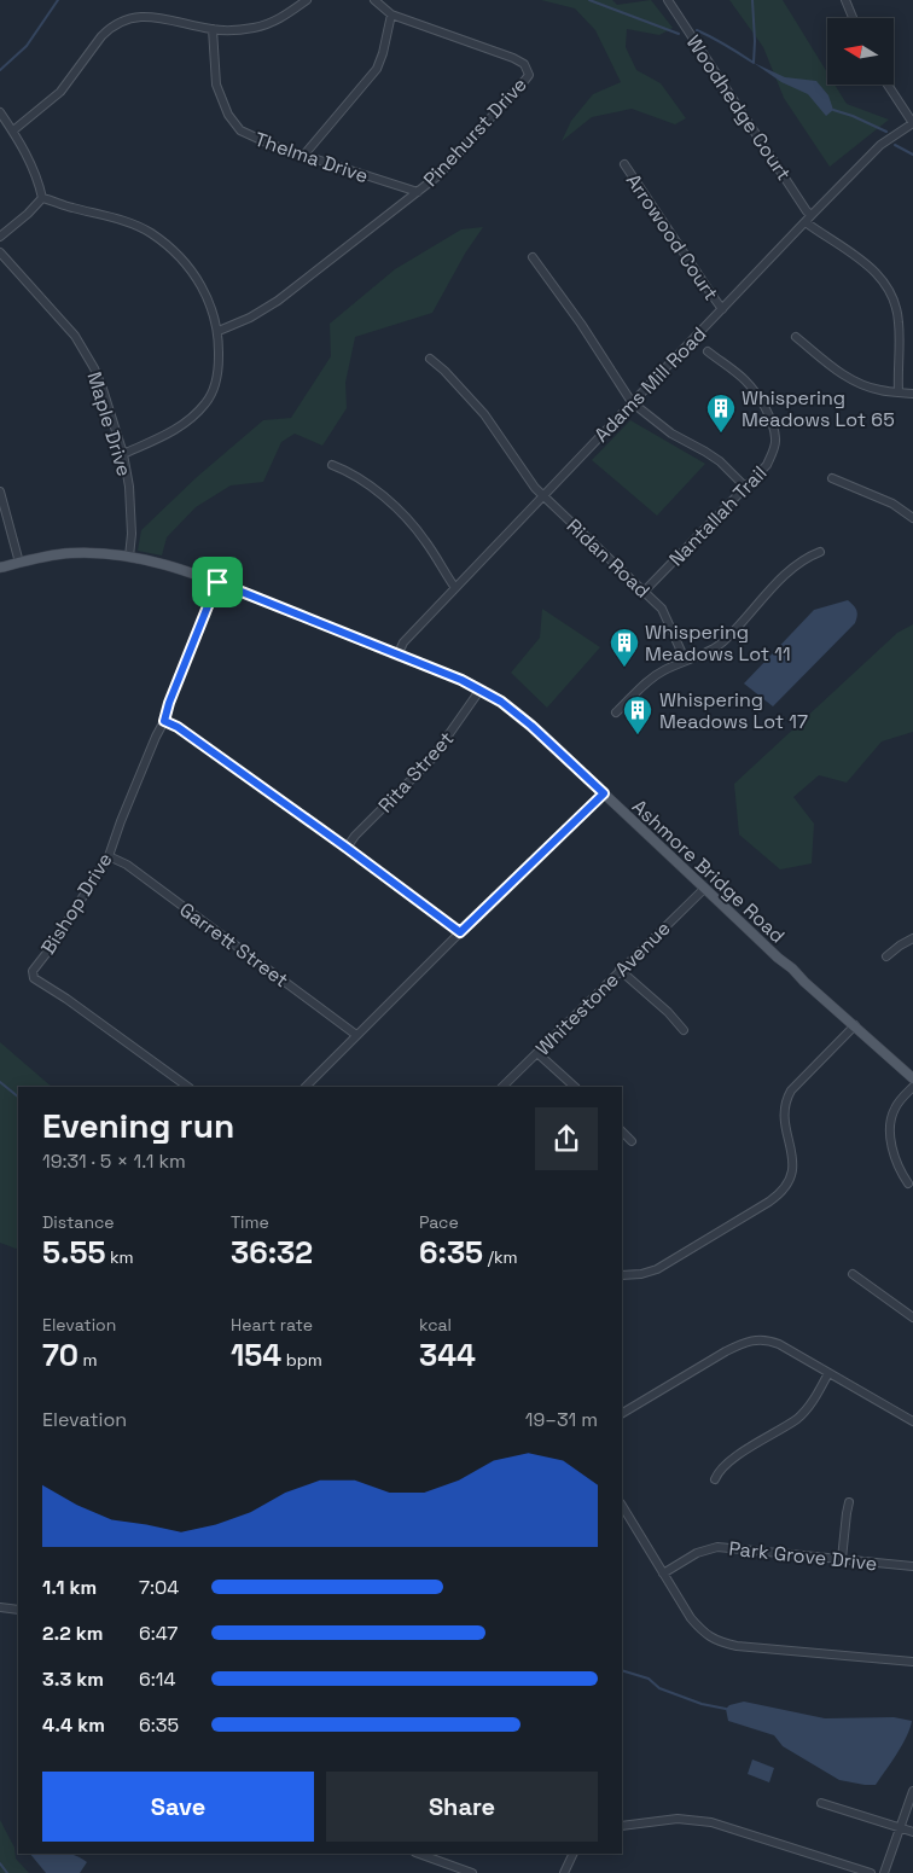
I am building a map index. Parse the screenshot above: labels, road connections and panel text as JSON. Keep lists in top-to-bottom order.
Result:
{
  "streets": {
    "main road": ["Ashmore Bridge Road"],
    "street": [
      "Woodhedge Court",
      "Pinehurst Drive",
      "Thelma Drive",
      "Arrowood Court",
      "Adams Mill Road",
      "Maple Drive",
      "Nantallah Trail",
      "Ridan Road",
      "Rita Street",
      "Bishop Drive",
      "Garrett Street",
      "Whitestone Avenue",
      "Park Grove Drive"
    ]
  },
  "crossings": [
    ["Woodhedge Court", "Adams Mill Road"],
    ["Pinehurst Drive", "Thelma Drive"],
    ["Arrowood Court", "Adams Mill Road"],
    ["Adams Mill Road", "Ridan Road"],
    ["Adams Mill Road", "Ashmore Bridge Road"],
    ["Maple Drive", "Ashmore Bridge Road"],
    ["Nantallah Trail", "Ridan Road"],
    ["Rita Street", "Ashmore Bridge Road"],
    ["Ashmore Bridge Road", "Bishop Drive"],
    ["Ashmore Bridge Road", "Whitestone Avenue"],
    ["Bishop Drive", "Garrett Street"]
  ],
  "places": {
    "building": ["Whispering Meadows Lot 65", "Whispering Meadows Lot 11", "Whispering Meadows Lot 17"]
  },
  "north": "left",
  "page": {
    "heading": ["Evening run", "19:31 · 5 × 1.1 km"],
    "stats": [
      ["Distance", "5.55 km"],
      ["Time", "36:32"],
      ["Pace", "6:35 /km"],
      ["Elevation", "70 m"],
      ["Heart rate", "154 bpm"],
      ["kcal", "344"]
    ],
    "chart": ["Elevation", "19–31 m"],
    "list": [
      {
        "name": "1.1 km",
        "note": "7:04"
      },
      {
        "name": "2.2 km",
        "note": "6:47"
      },
      {
        "name": "3.3 km",
        "note": "6:14"
      },
      {
        "name": "4.4 km",
        "note": "6:35"
      }
    ],
    "buttons": ["Save", "Share"]
  }
}
